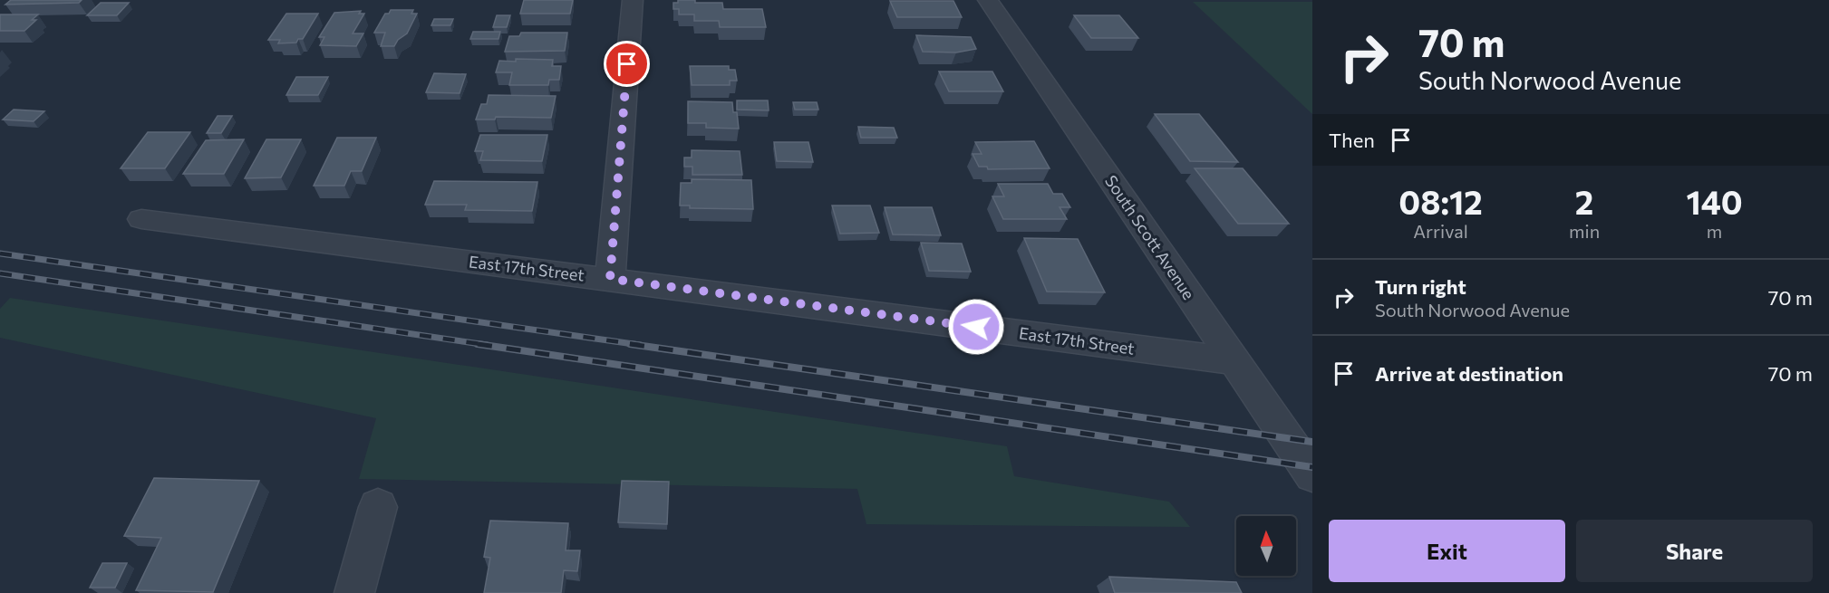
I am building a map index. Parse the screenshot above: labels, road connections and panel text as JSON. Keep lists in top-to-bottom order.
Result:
{
  "streets": {
    "street": ["South Scott Avenue", "East 17th Street"]
  },
  "crossings": [
    ["South Scott Avenue", "East 17th Street"]
  ],
  "north": "top",
  "page": {
    "turn": ["70 m", "South Norwood Avenue"],
    "then": "Then",
    "eta": [
      "08:12",
      "Arrival",
      "2",
      "min",
      "140",
      "m"
    ],
    "list": [
      {
        "name": "Turn right",
        "note": "South Norwood Avenue",
        "value": "70 m"
      },
      {
        "name": "Arrive at destination",
        "value": "70 m"
      }
    ],
    "buttons": ["Exit", "Share"]
  }
}
